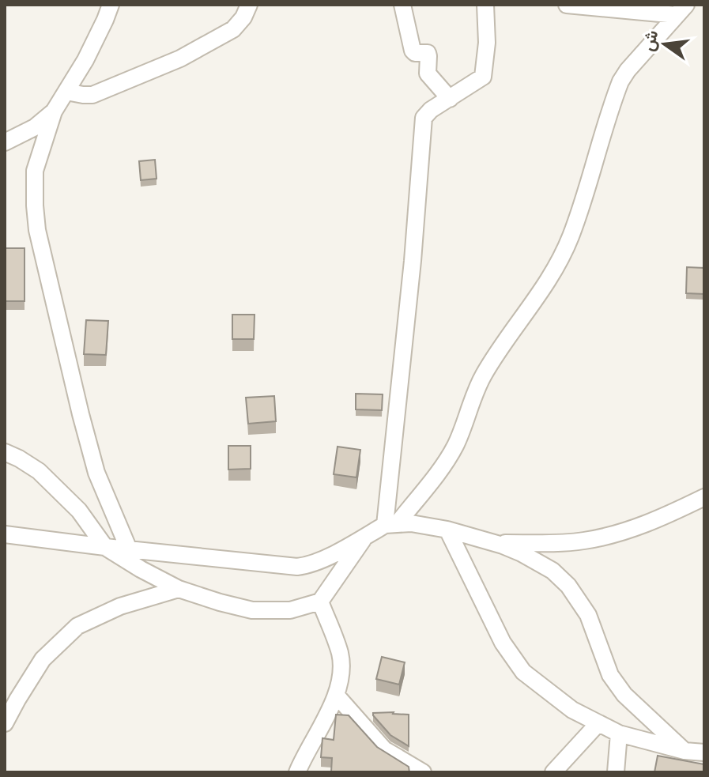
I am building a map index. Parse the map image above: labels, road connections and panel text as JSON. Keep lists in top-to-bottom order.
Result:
{
  "north": "left"
}
